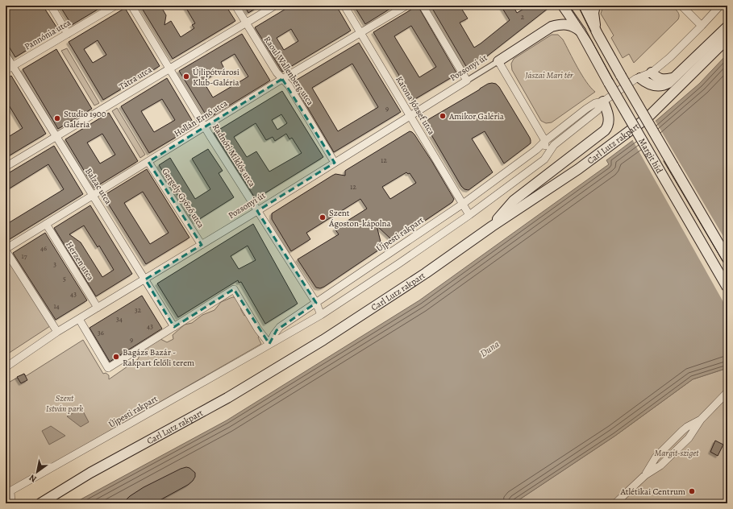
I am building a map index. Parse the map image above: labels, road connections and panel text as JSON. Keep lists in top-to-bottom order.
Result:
{
  "streets": {
    "main road": ["Carl Lutz rakpart", "Margit híd"],
    "street": [
      "Pannónia utca",
      "Pozsonyi út",
      "Raoul Wallenberg utca",
      "Tátra utca",
      "Katona József utca",
      "Hollán Ernő utca",
      "Radnóti Miklós utca",
      "Balzac utca",
      "Gergely Győző utca",
      "Újpesti rakpart",
      "Herzen utca"
    ]
  },
  "crossings": [
    ["Pannónia utca", "Balzac utca"],
    ["Pozsonyi út", "Raoul Wallenberg utca"],
    ["Pozsonyi út", "Katona József utca"],
    ["Pozsonyi út", "Radnóti Miklós utca"],
    ["Pozsonyi út", "Balzac utca"],
    ["Pozsonyi út", "Gergely Győző utca"],
    ["Pozsonyi út", "Herzen utca"],
    ["Raoul Wallenberg utca", "Tátra utca"],
    ["Raoul Wallenberg utca", "Hollán Ernő utca"],
    ["Tátra utca", "Radnóti Miklós utca"],
    ["Tátra utca", "Balzac utca"],
    ["Katona József utca", "Hollán Ernő utca"],
    ["Katona József utca", "Újpesti rakpart"],
    ["Hollán Ernő utca", "Radnóti Miklós utca"],
    ["Hollán Ernő utca", "Balzac utca"],
    ["Hollán Ernő utca", "Gergely Győző utca"],
    ["Hollán Ernő utca", "Herzen utca"],
    ["Radnóti Miklós utca", "Újpesti rakpart"]
  ],
  "water": ["Duna"],
  "parks": ["Jászai Mari tér", "Szent István park", "Margit-sziget"],
  "places": [
    "Újlipótvárosi Klub-Galéria",
    "Amikor Galéria",
    "Studio 1900 Galéria",
    "Szent Ágoston-kápolna",
    "Bagázs Bazár - Rakpart felőli terem",
    "Atlétikai Centrum"
  ],
  "house_numbers": [
    "2",
    "9",
    "12",
    "12",
    "46",
    "17",
    "3",
    "5",
    "43",
    "14",
    "32",
    "34",
    "43",
    "36",
    "9"
  ],
  "north": "bottom left"
}
